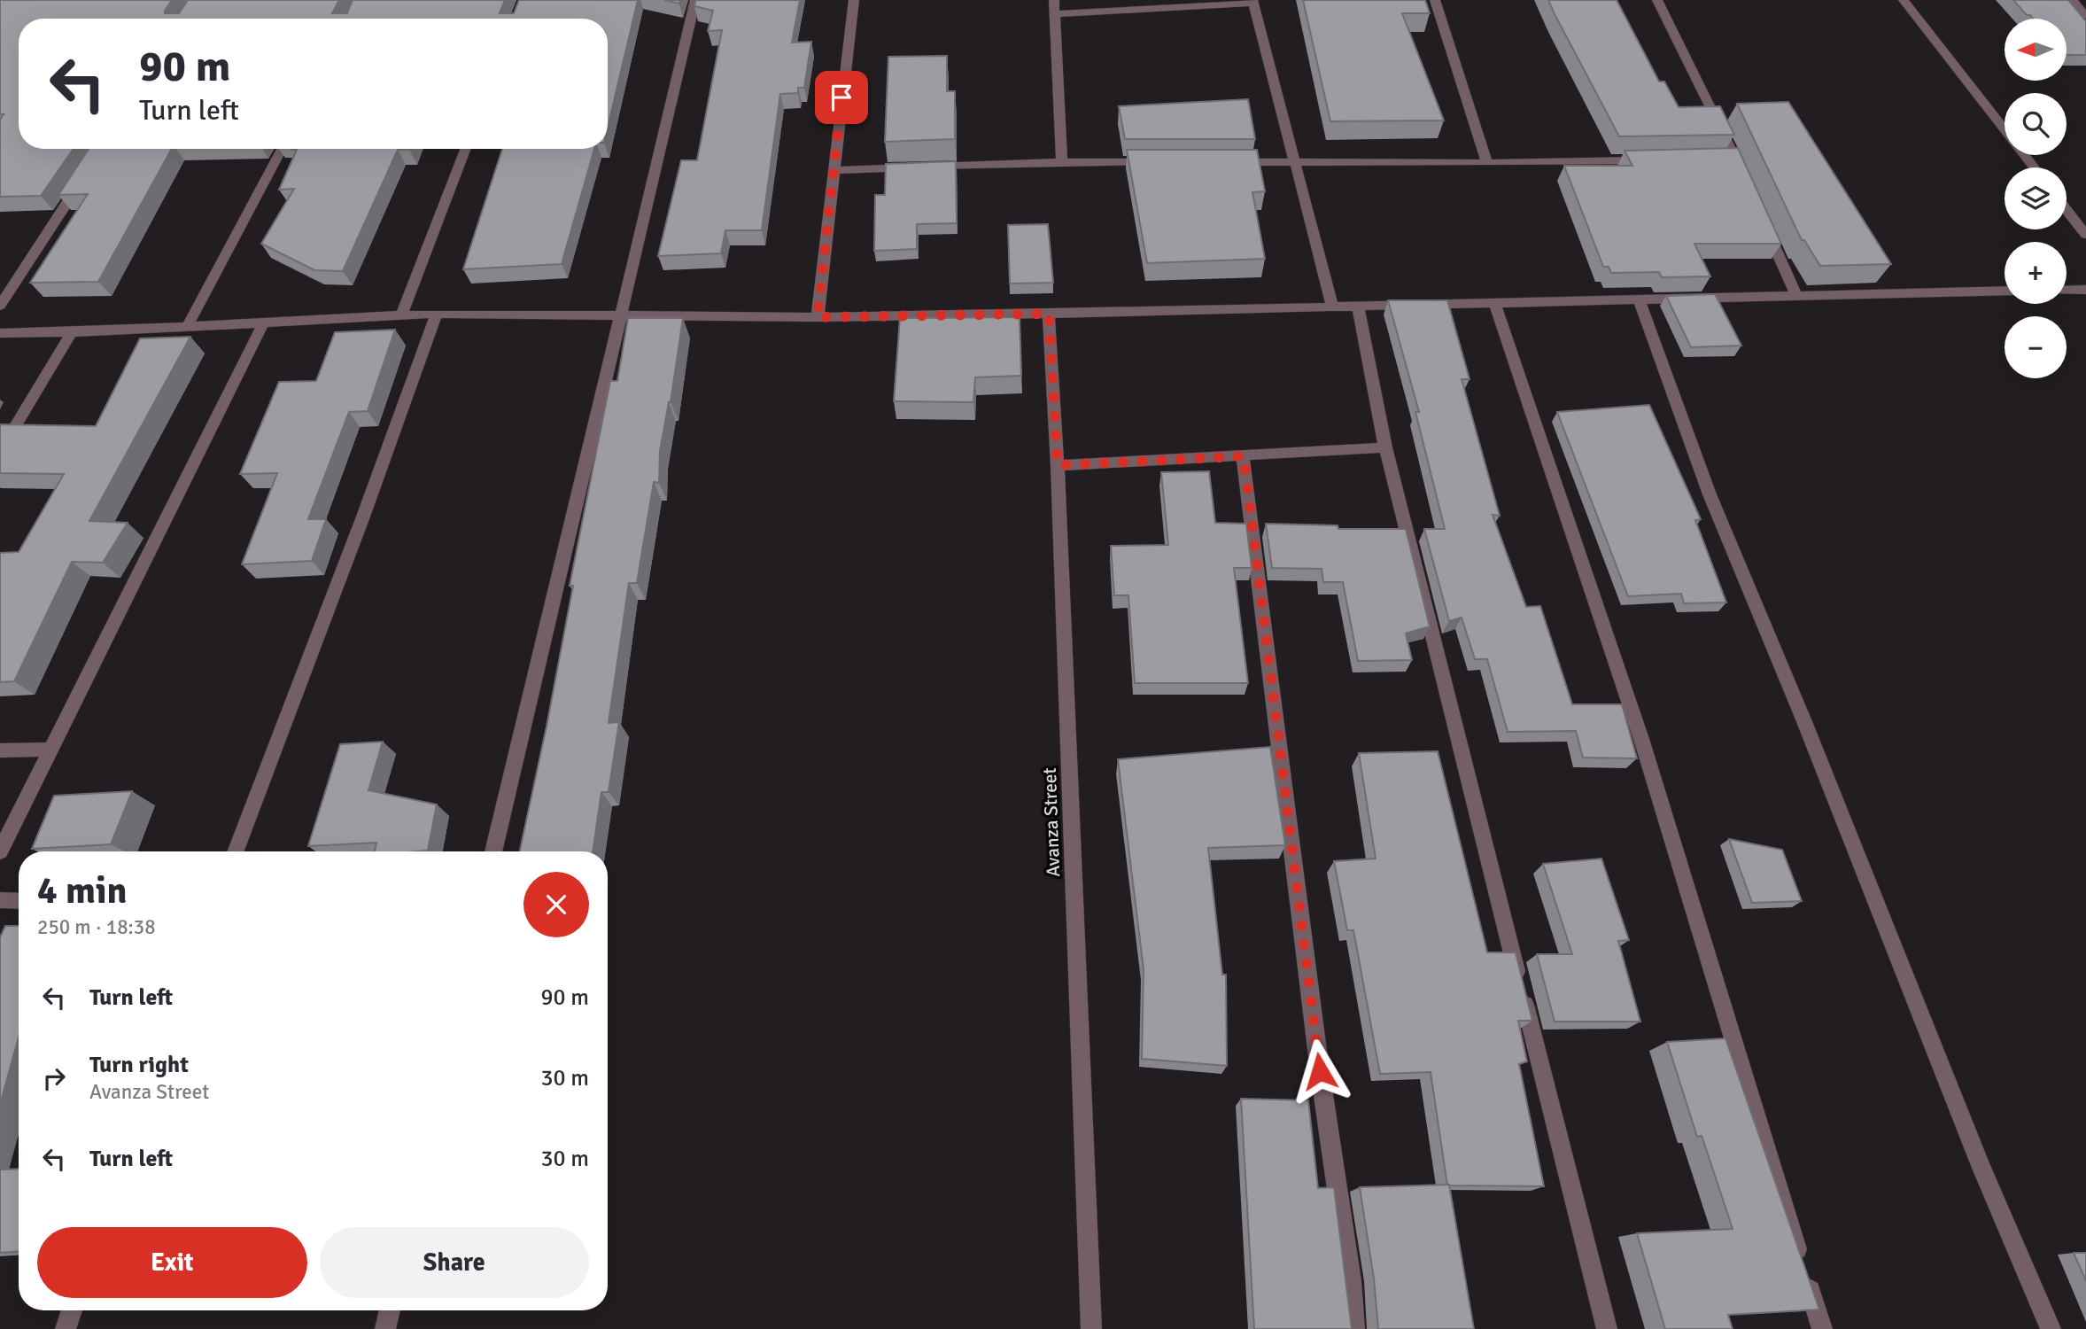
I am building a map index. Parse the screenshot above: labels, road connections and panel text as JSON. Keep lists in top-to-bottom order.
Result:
{
  "streets": {
    "street": ["Avanza Street"]
  },
  "north": "left",
  "page": {
    "map_buttons": ["+", "−"],
    "turn": ["90 m", "Turn left"],
    "heading": ["4 min", "250 m · 18:38"],
    "list": [
      {
        "name": "Turn left",
        "value": "90 m"
      },
      {
        "name": "Turn right",
        "note": "Avanza Street",
        "value": "30 m"
      },
      {
        "name": "Turn left",
        "value": "30 m"
      }
    ],
    "buttons": ["Exit", "Share"]
  }
}
